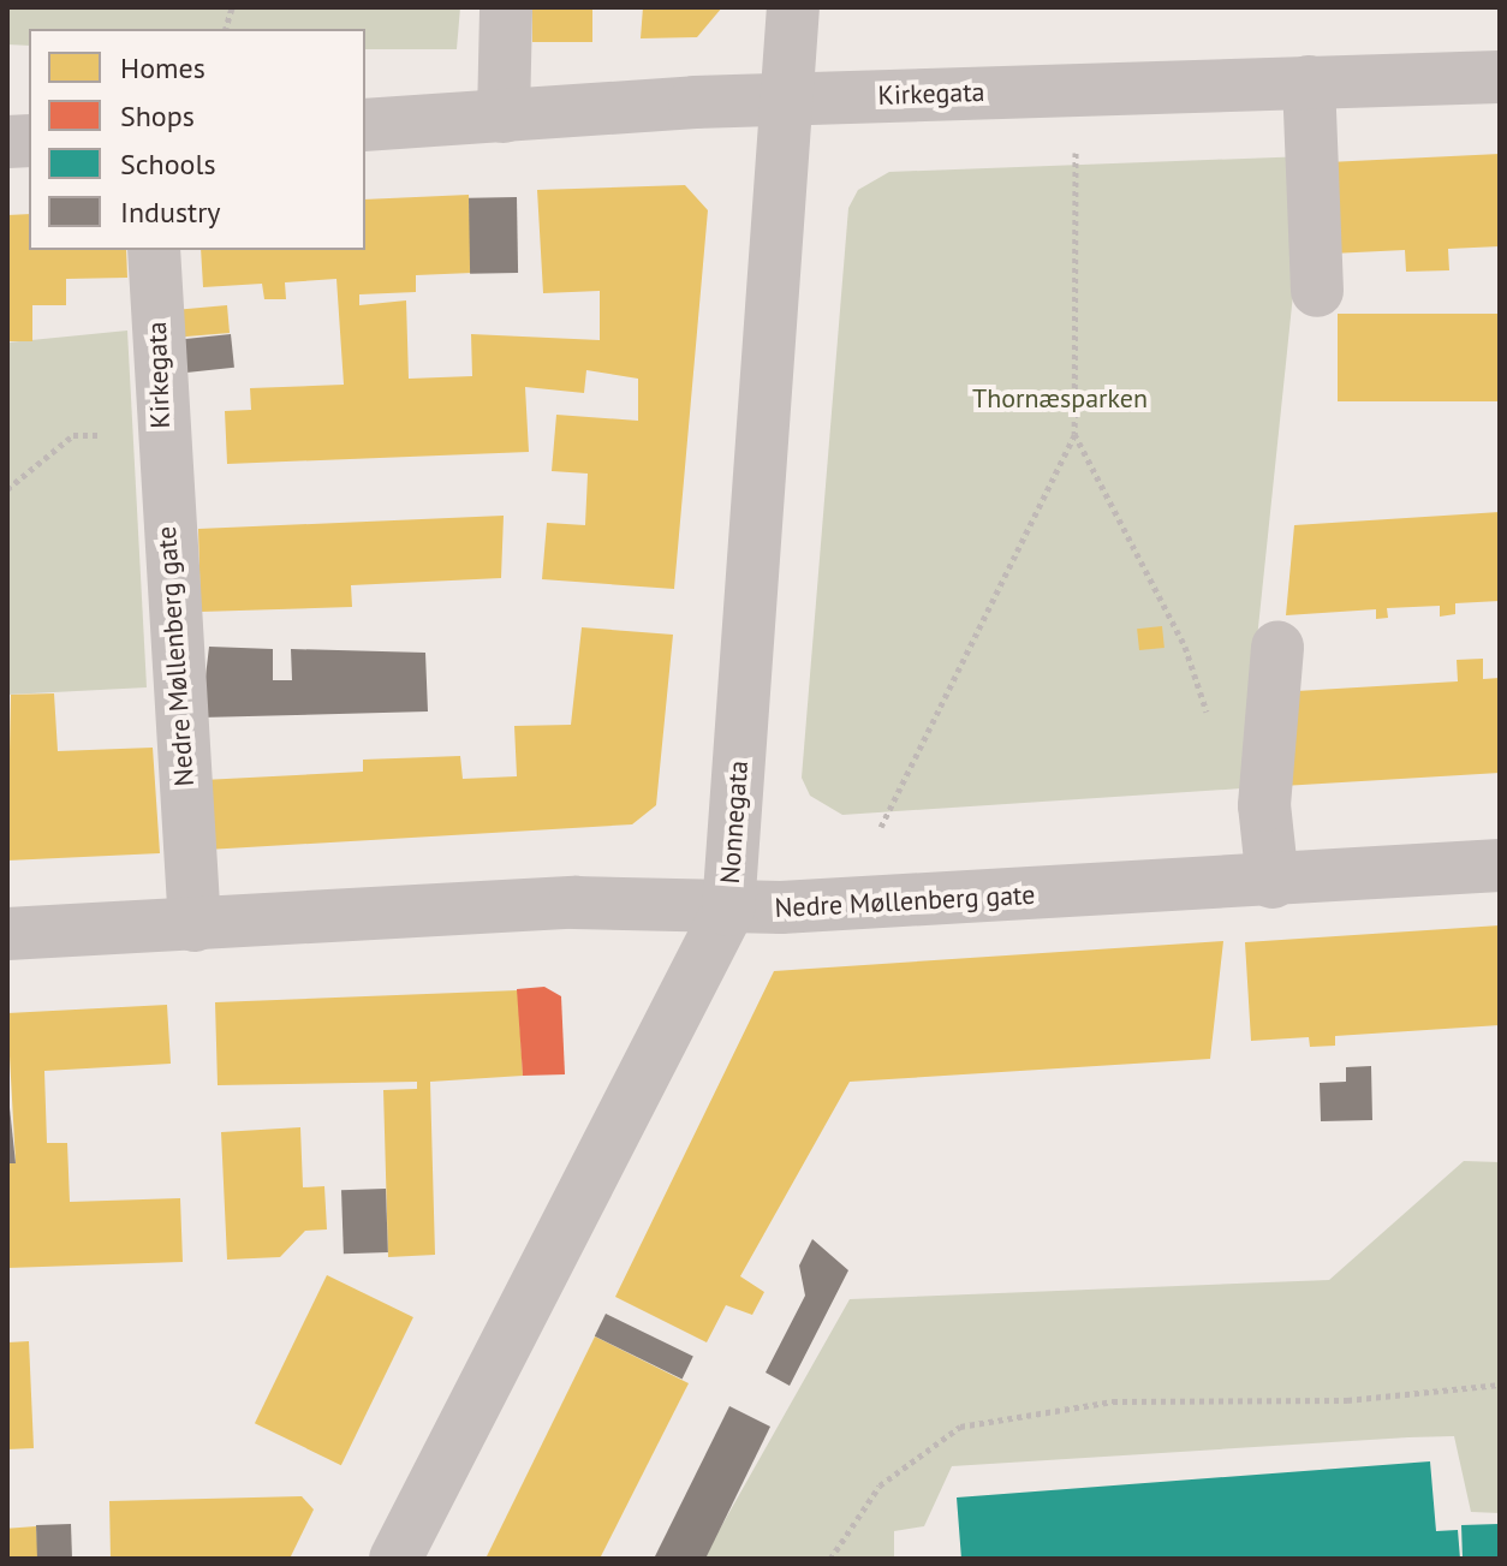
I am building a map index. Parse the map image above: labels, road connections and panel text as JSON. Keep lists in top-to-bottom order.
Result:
{
  "streets": {
    "street": ["Kirkegata", "Nedre Møllenberg gate", "Nonnegata"]
  },
  "crossings": [
    ["Kirkegata", "Nedre Møllenberg gate"],
    ["Kirkegata", "Nonnegata"],
    ["Nedre Møllenberg gate", "Nonnegata"]
  ],
  "parks": ["Thornæsparken"],
  "legend": [
    "Homes",
    "Shops",
    "Schools",
    "Industry"
  ]
}
